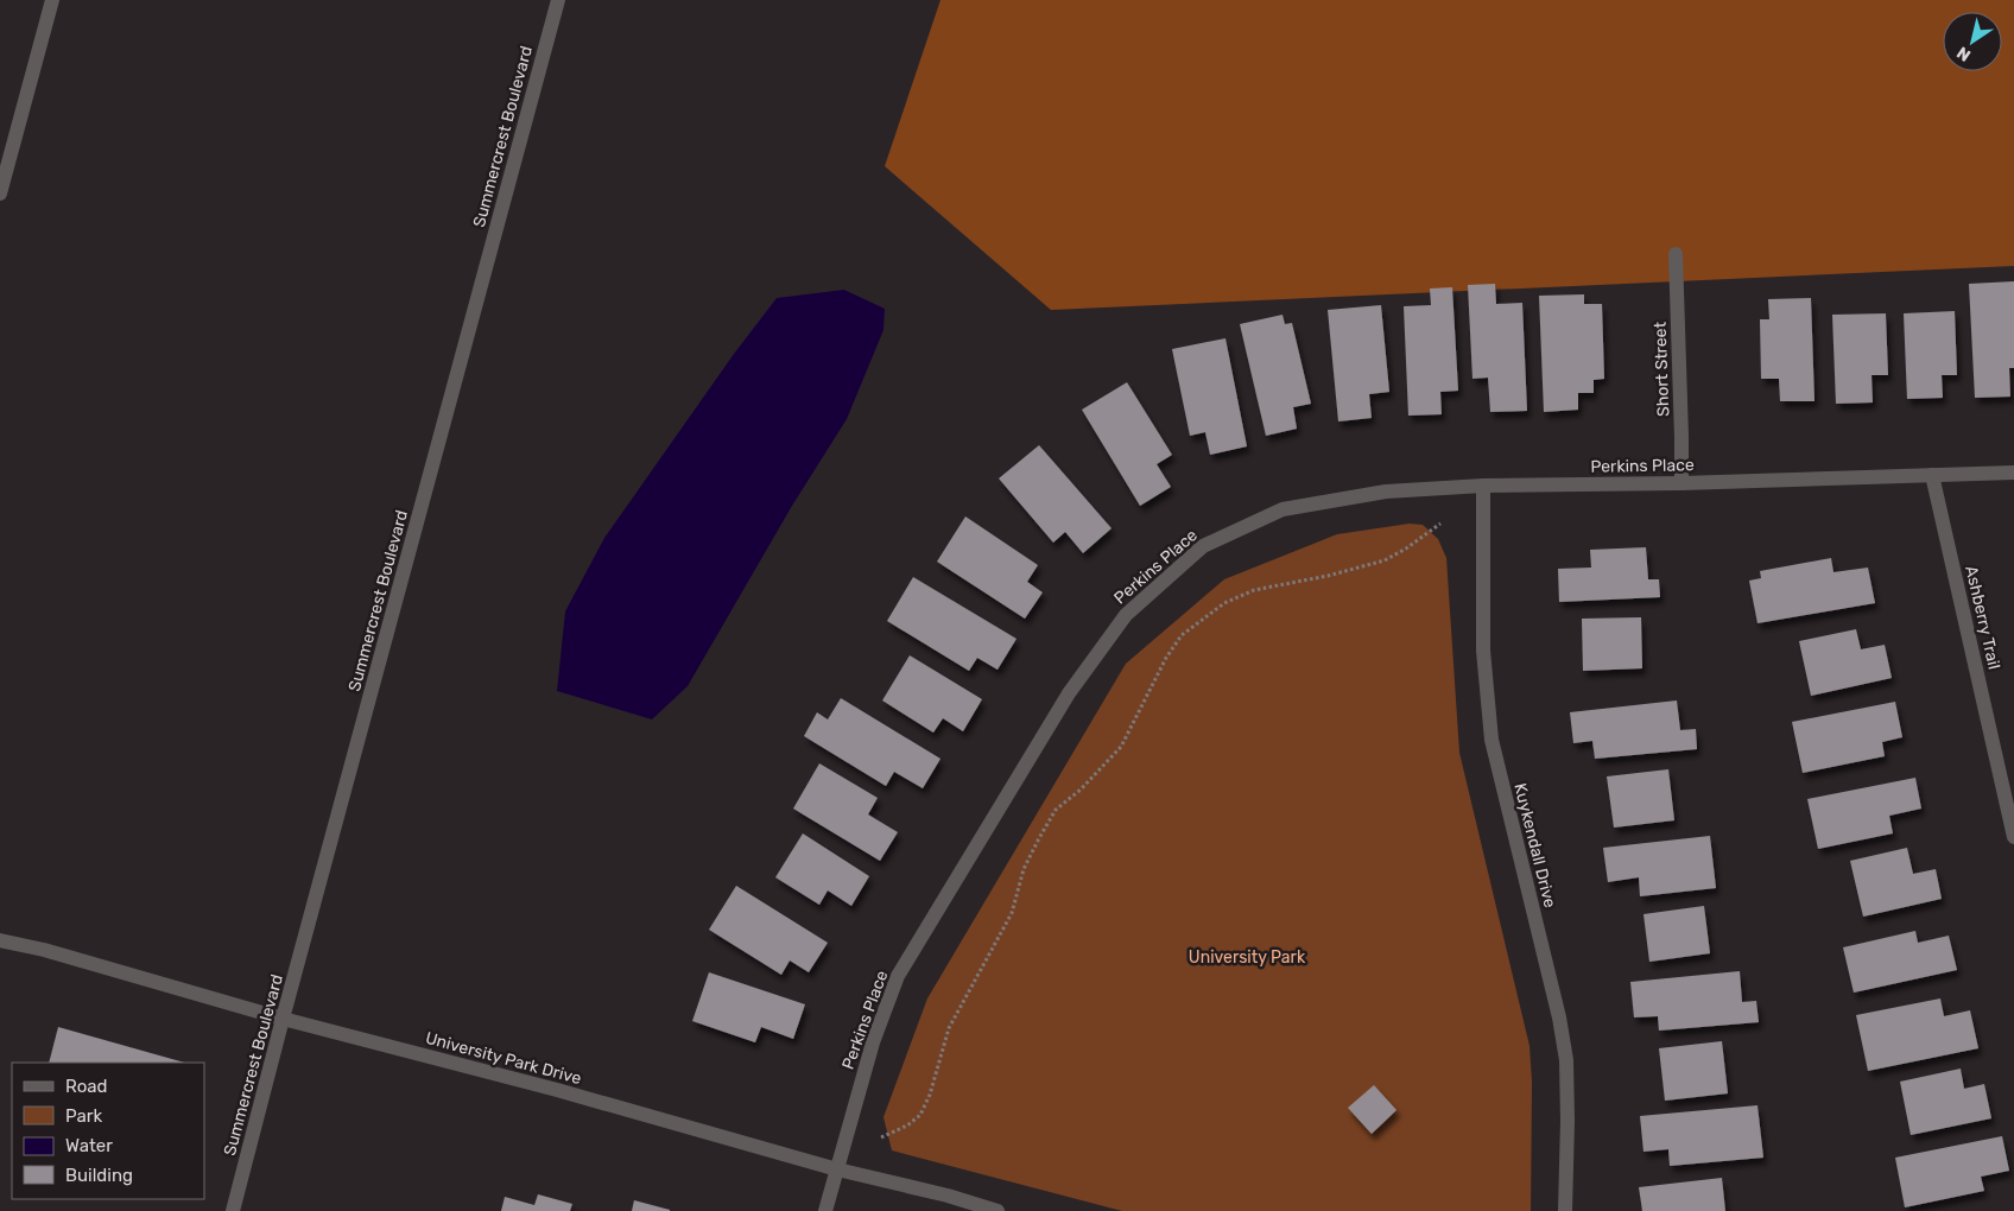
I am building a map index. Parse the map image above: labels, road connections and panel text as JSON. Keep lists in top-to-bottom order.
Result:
{
  "streets": {
    "street": [
      "Summercrest Boulevard",
      "Short Street",
      "Perkins Place",
      "Ashberry Trail",
      "Kuykendall Drive",
      "University Park Drive"
    ]
  },
  "crossings": [
    ["Summercrest Boulevard", "University Park Drive"],
    ["Short Street", "Perkins Place"],
    ["Perkins Place", "Ashberry Trail"],
    ["Perkins Place", "Kuykendall Drive"],
    ["Perkins Place", "University Park Drive"]
  ],
  "parks": ["University Park"],
  "legend": [
    "Road",
    "Park",
    "Water",
    "Building"
  ],
  "north": "bottom left"
}
